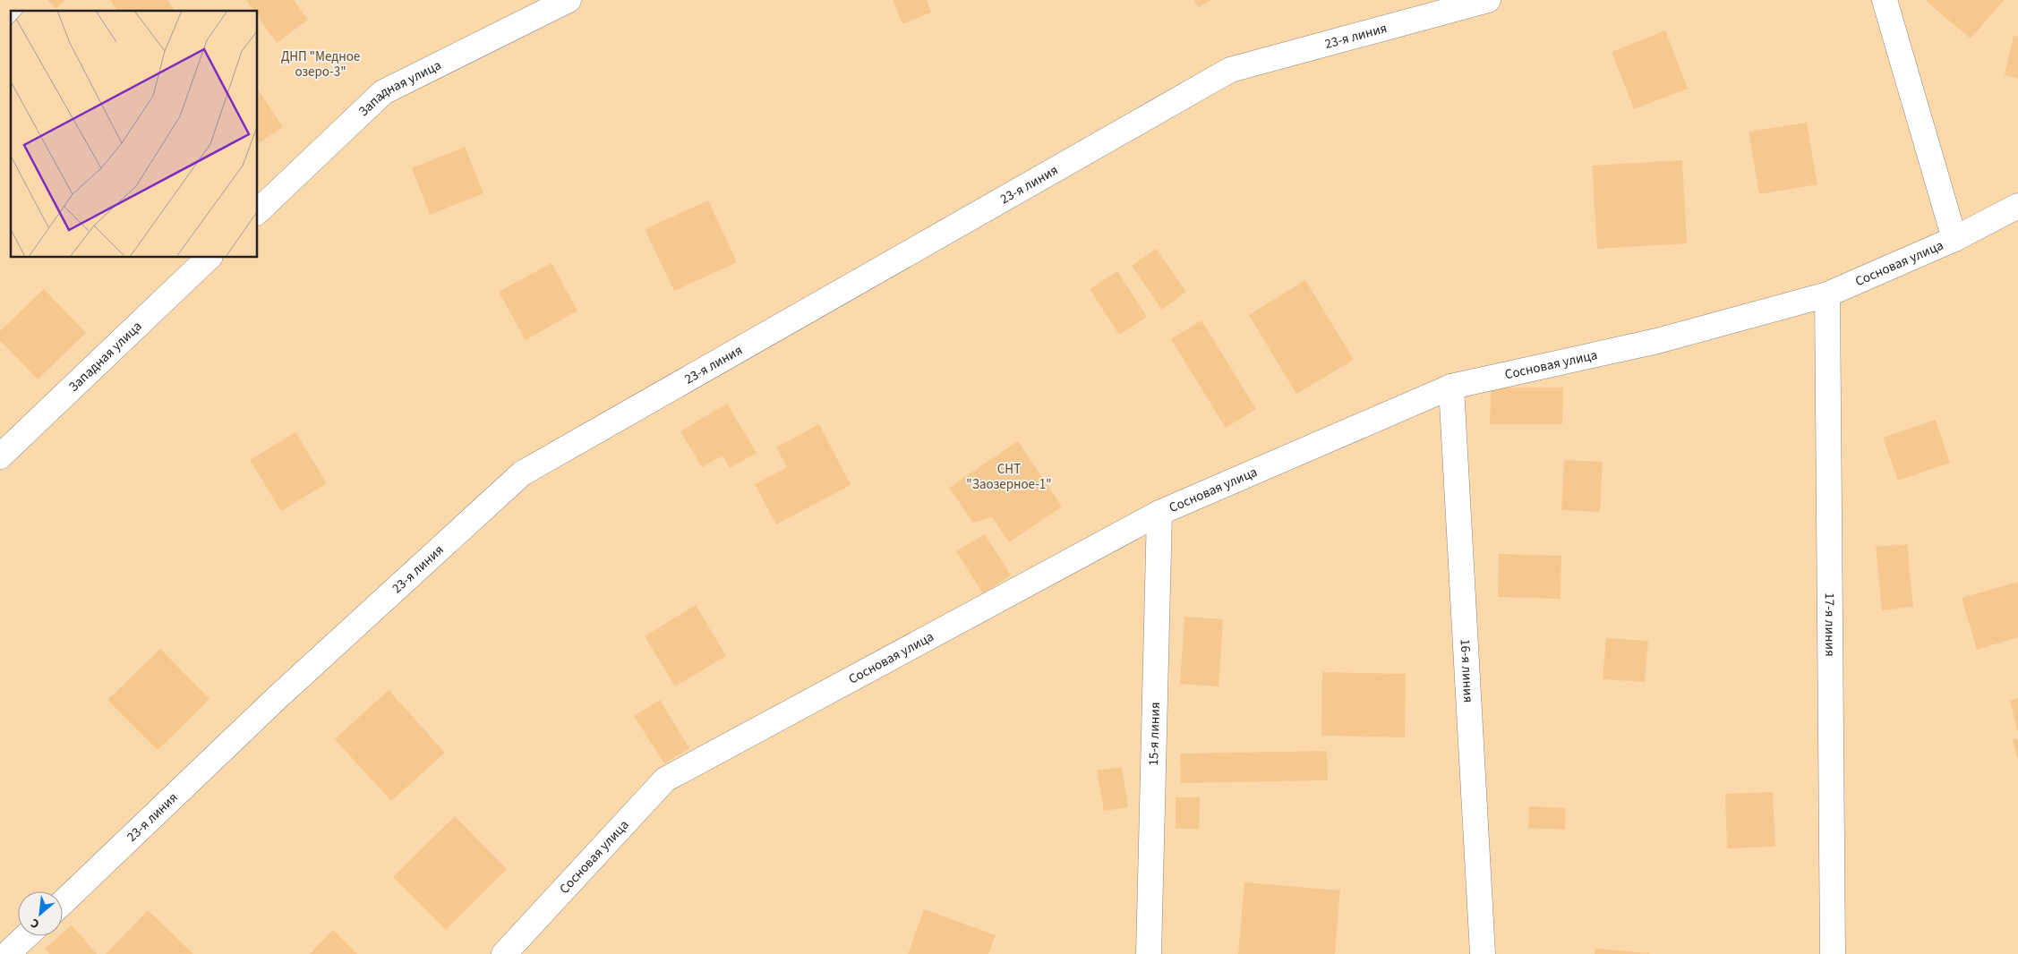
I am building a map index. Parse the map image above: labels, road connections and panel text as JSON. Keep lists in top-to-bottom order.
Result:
{
  "streets": {
    "street": [
      "23-я линия",
      "Западная улица",
      "Сосновая улица",
      "17-я линия",
      "16-я линия",
      "15-я линия"
    ]
  },
  "crossings": [
    ["Сосновая улица", "17-я линия"],
    ["Сосновая улица", "16-я линия"],
    ["Сосновая улица", "15-я линия"]
  ],
  "parks": ["ДНП \"Медное озеро-3\"", "СНТ \"Заозерное-1\""],
  "north": "bottom left"
}
